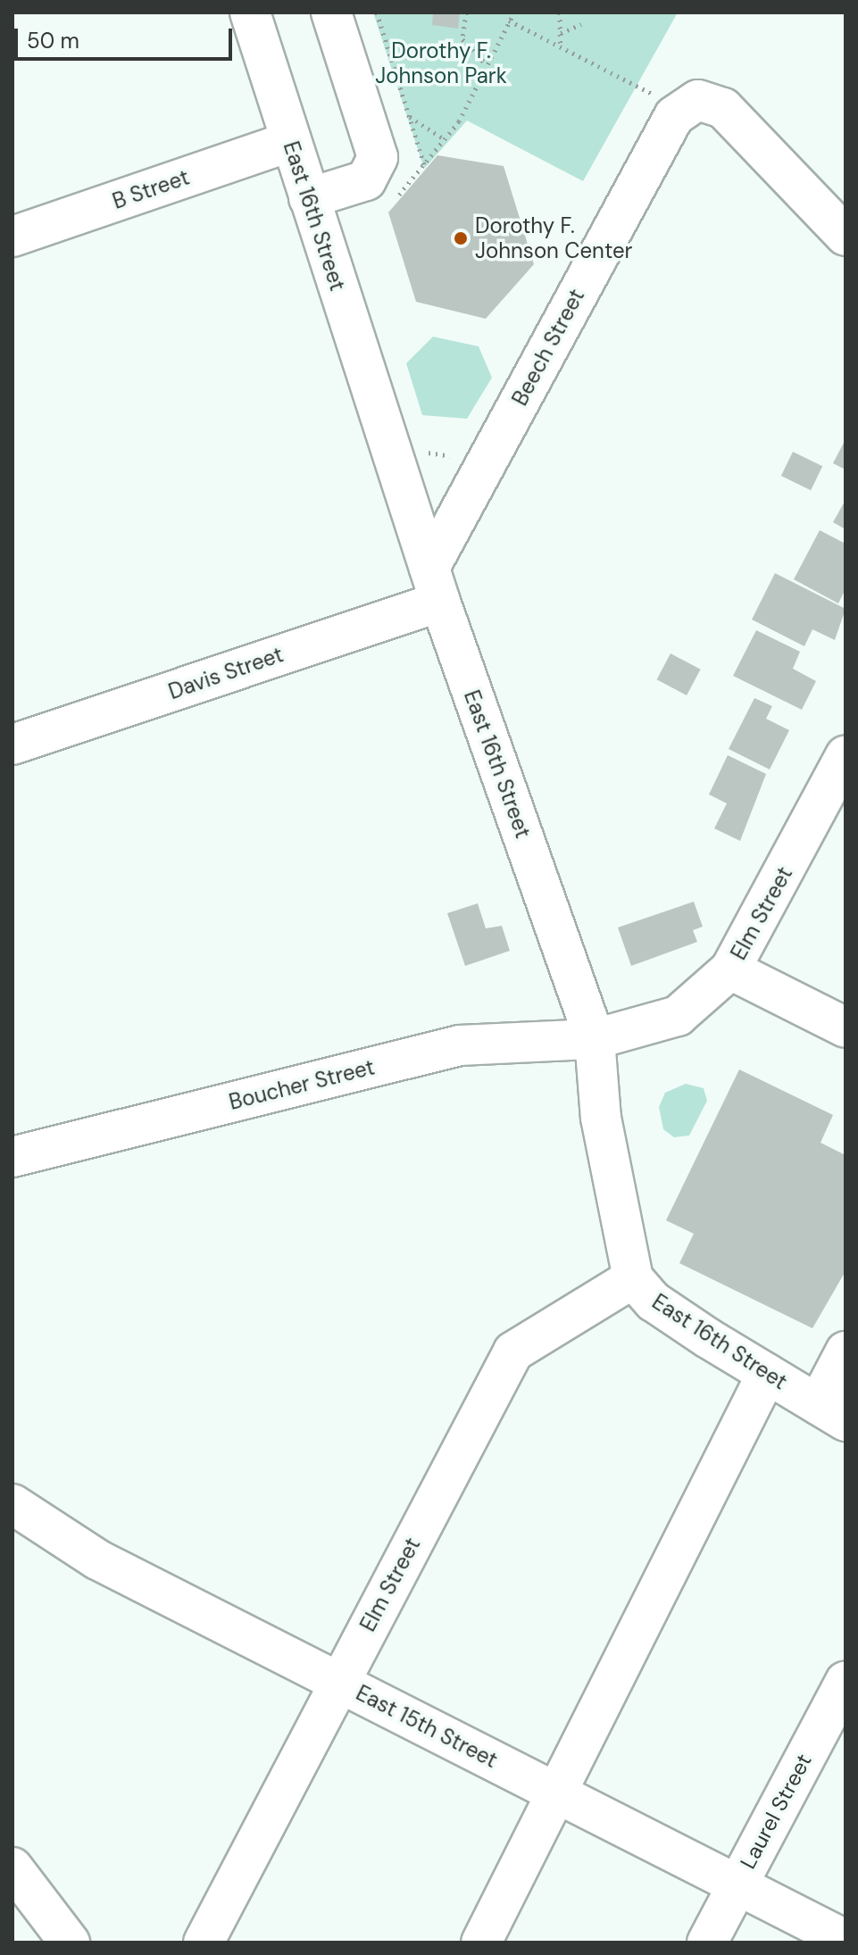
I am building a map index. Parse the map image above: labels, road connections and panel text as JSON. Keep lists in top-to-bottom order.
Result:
{
  "streets": {
    "street": [
      "B Street",
      "East 16th Street",
      "Beech Street",
      "Davis Street",
      "Elm Street",
      "Boucher Street",
      "East 15th Street",
      "Laurel Street"
    ]
  },
  "crossings": [
    ["B Street", "East 16th Street"],
    ["East 16th Street", "Beech Street"],
    ["East 16th Street", "Davis Street"],
    ["East 16th Street", "Elm Street"],
    ["East 16th Street", "Boucher Street"],
    ["Beech Street", "Davis Street"],
    ["Elm Street", "Boucher Street"],
    ["Elm Street", "East 15th Street"],
    ["East 15th Street", "Laurel Street"]
  ],
  "parks": ["Dorothy F. Johnson Park"],
  "places": ["Dorothy F. Johnson Center"],
  "scale_bar": "50 m"
}
